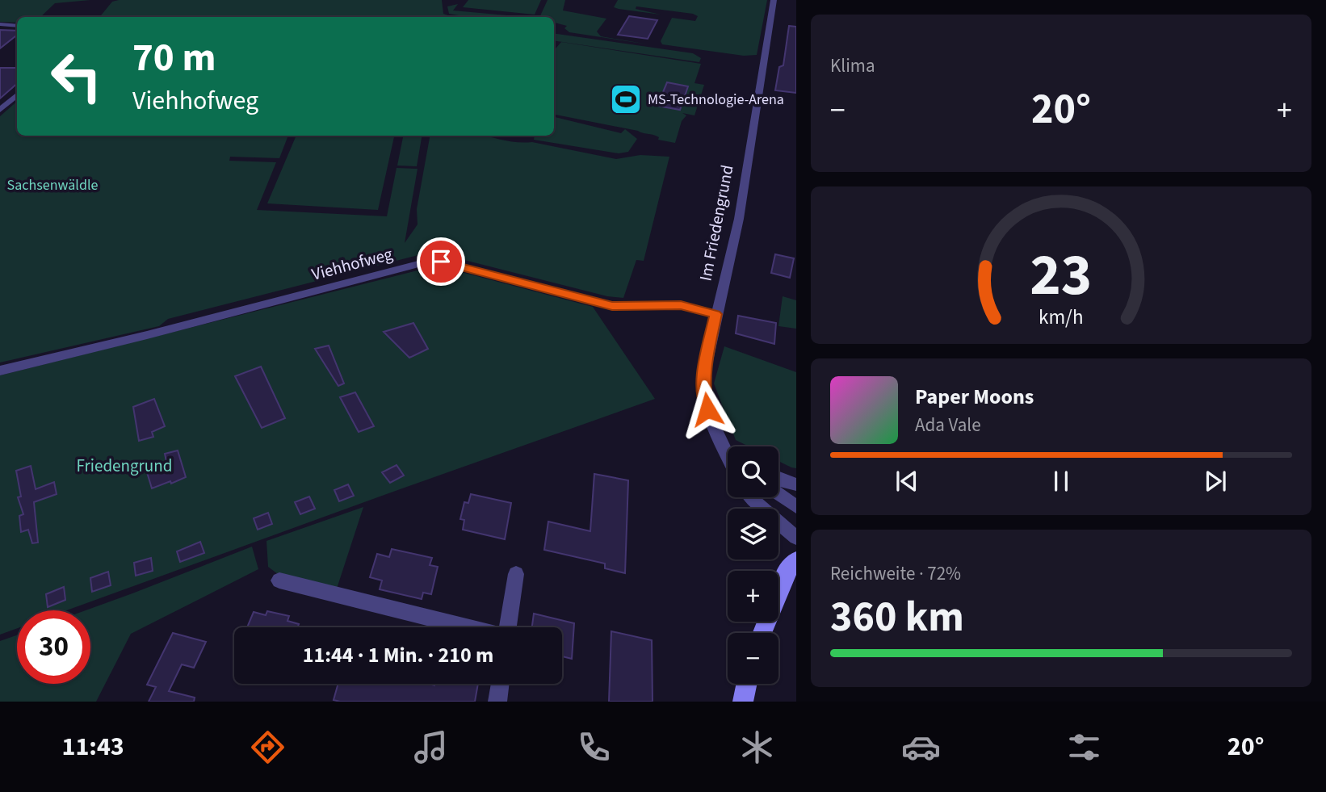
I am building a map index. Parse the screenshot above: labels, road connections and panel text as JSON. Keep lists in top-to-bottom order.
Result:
{
  "streets": {
    "street": ["Im Friedengrund", "Viehhofweg"]
  },
  "crossings": [
    ["Im Friedengrund", "Viehhofweg"]
  ],
  "parks": ["Sachsenwäldle", "Friedengrund"],
  "places": {
    "sports": ["MS-Technologie-Arena"]
  },
  "page": {
    "tile": [
      "Klima",
      ["Reichweite · 72%", "360 km"]
    ],
    "turn": ["70 m", "Viehhofweg"],
    "heat": ["−", "20°", "+"],
    "song": ["Paper Moons", "Ada Vale"],
    "map_buttons": ["+", "−"],
    "limit": "30",
    "trip": "11:44 · 1 Min. · 210 m",
    "tabs": ["11:43", "20°"],
    "gauge": ["23", "km/h"]
  }
}
